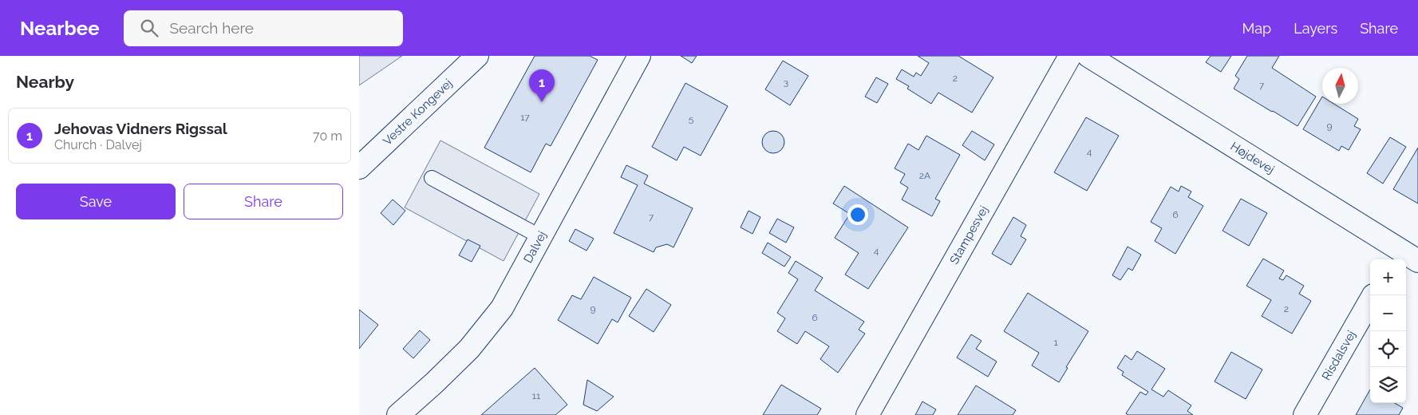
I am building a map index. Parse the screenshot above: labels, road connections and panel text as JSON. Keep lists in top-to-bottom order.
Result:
{
  "streets": {
    "street": [
      "Vestre Kongevej",
      "Højdevej",
      "Stampesvej",
      "Dalvej",
      "Risdalsvej"
    ]
  },
  "house_numbers": [
    "2",
    "3",
    "7",
    "17",
    "5",
    "9",
    "4",
    "2A",
    "6",
    "7",
    "4",
    "9",
    "2",
    "6",
    "1",
    "11"
  ],
  "north": "top",
  "page": {
    "header": "Nearbee",
    "search": "Search here",
    "nav": ["Map", "Layers", "Share"],
    "heading": "Nearby",
    "pins": "1",
    "list": [
      {
        "mark": "1",
        "name": "Jehovas Vidners Rigssal",
        "note": "Church · Dalvej",
        "value": "70 m"
      }
    ],
    "buttons": ["Save", "Share"],
    "map_buttons": ["+", "−"]
  }
}
